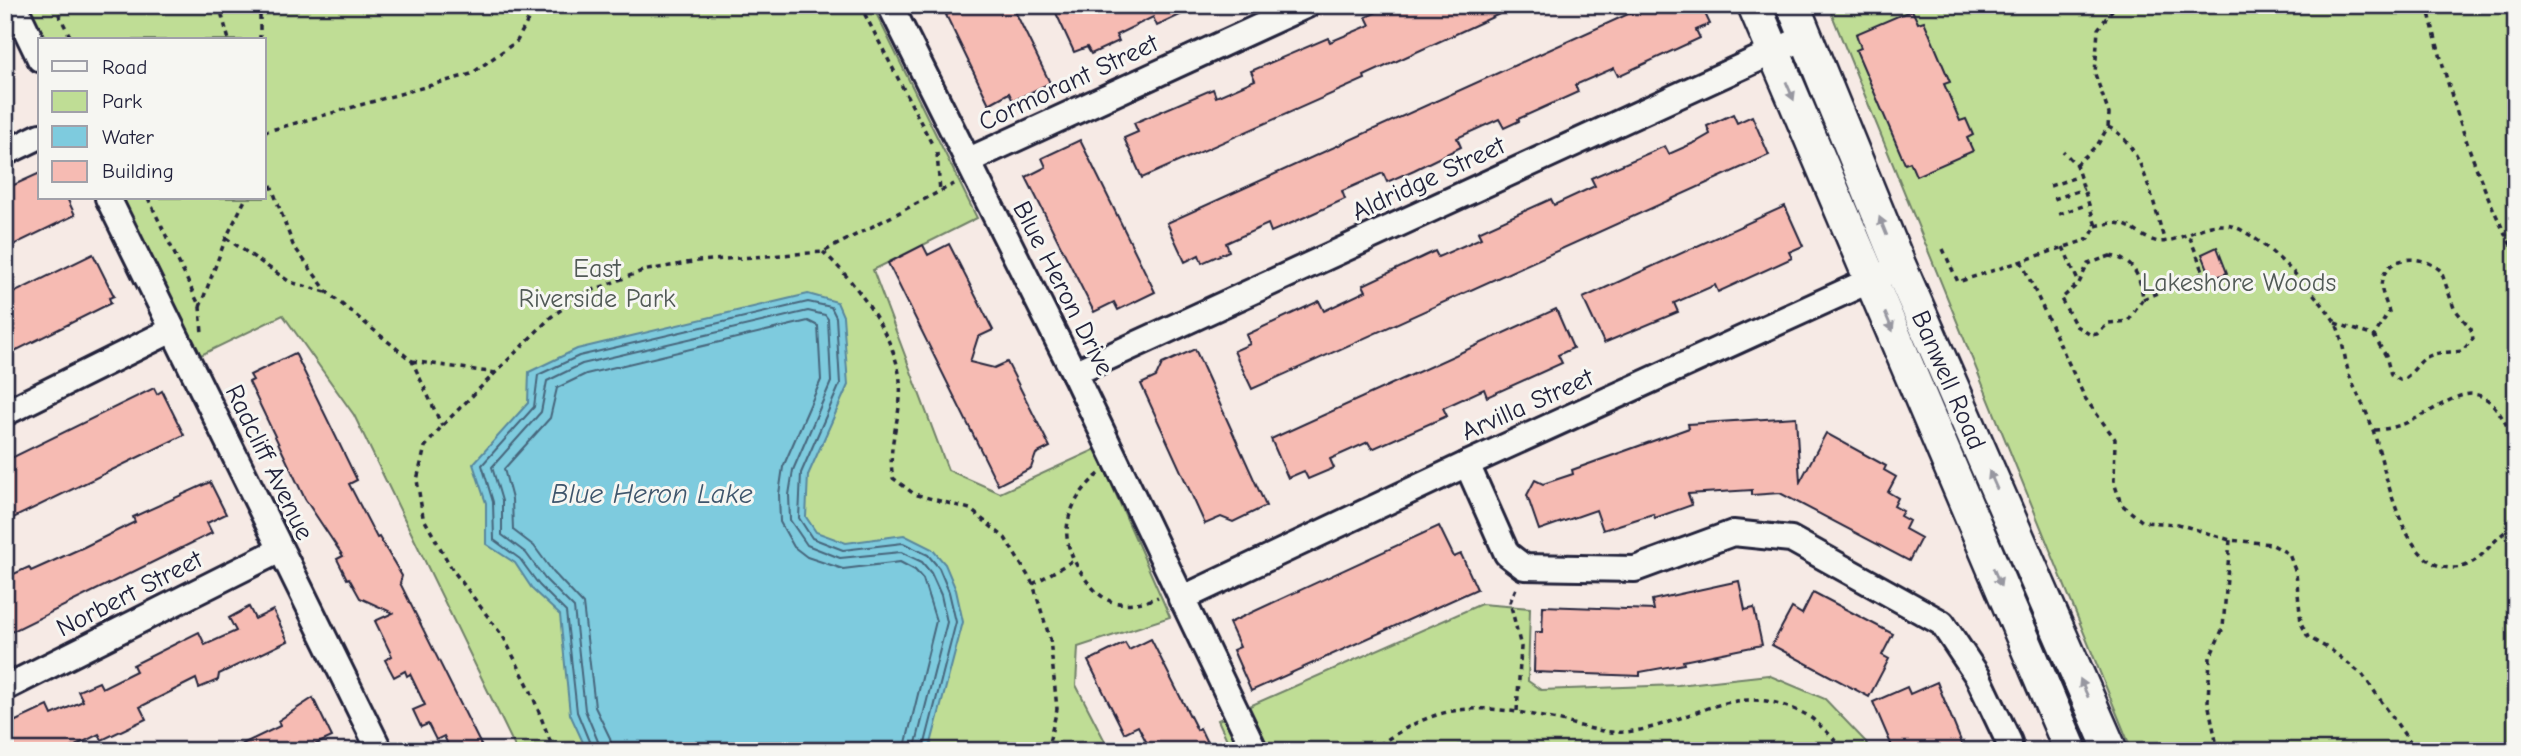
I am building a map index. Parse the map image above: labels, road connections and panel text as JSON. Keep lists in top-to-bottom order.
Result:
{
  "streets": {
    "main road": ["Banwell Road"],
    "street": [
      "Cormorant Street",
      "Aldridge Street",
      "Blue Heron Drive",
      "Arvilla Street",
      "Radcliff Avenue",
      "Norbert Street"
    ]
  },
  "crossings": [
    ["Cormorant Street", "Blue Heron Drive"],
    ["Aldridge Street", "Blue Heron Drive"],
    ["Aldridge Street", "Banwell Road"],
    ["Blue Heron Drive", "Arvilla Street"],
    ["Banwell Road", "Arvilla Street"],
    ["Radcliff Avenue", "Norbert Street"]
  ],
  "water": ["Blue Heron Lake"],
  "parks": ["East Riverside Park", "Lakeshore Woods"],
  "legend": [
    "Road",
    "Park",
    "Water",
    "Building"
  ]
}
